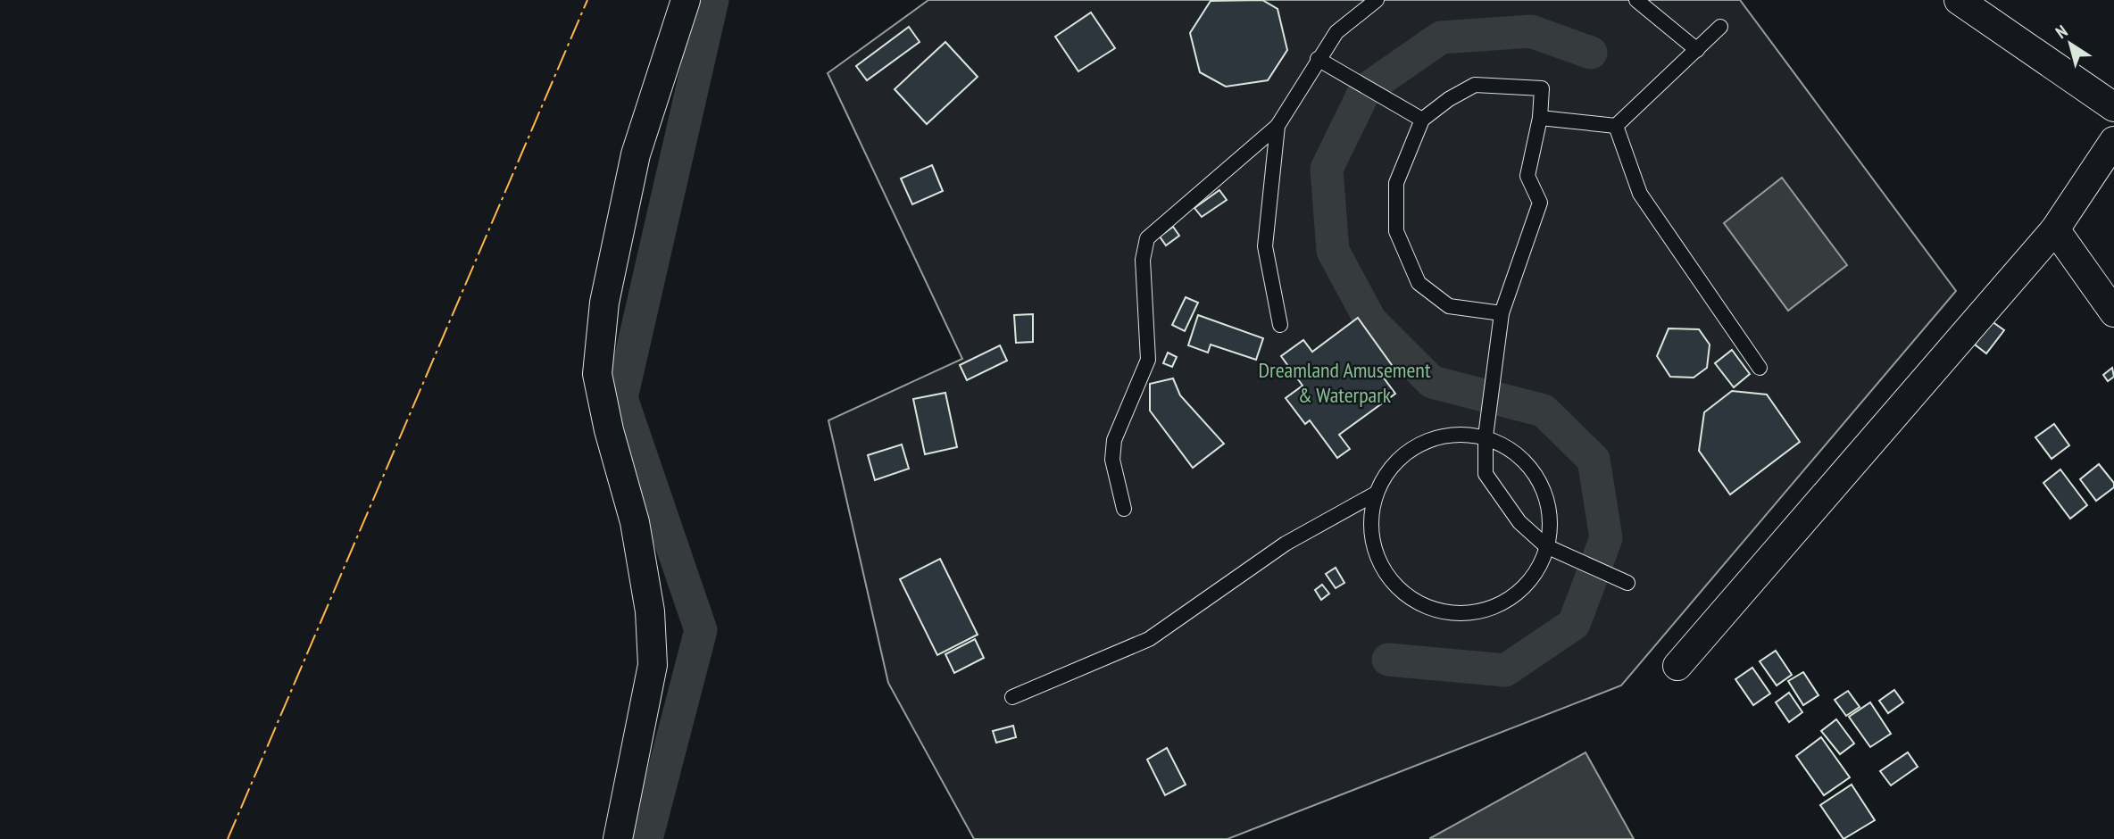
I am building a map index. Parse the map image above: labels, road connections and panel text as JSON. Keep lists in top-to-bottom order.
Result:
{
  "parks": ["Dreamland Amusement & Waterpark"],
  "north": "top left"
}
